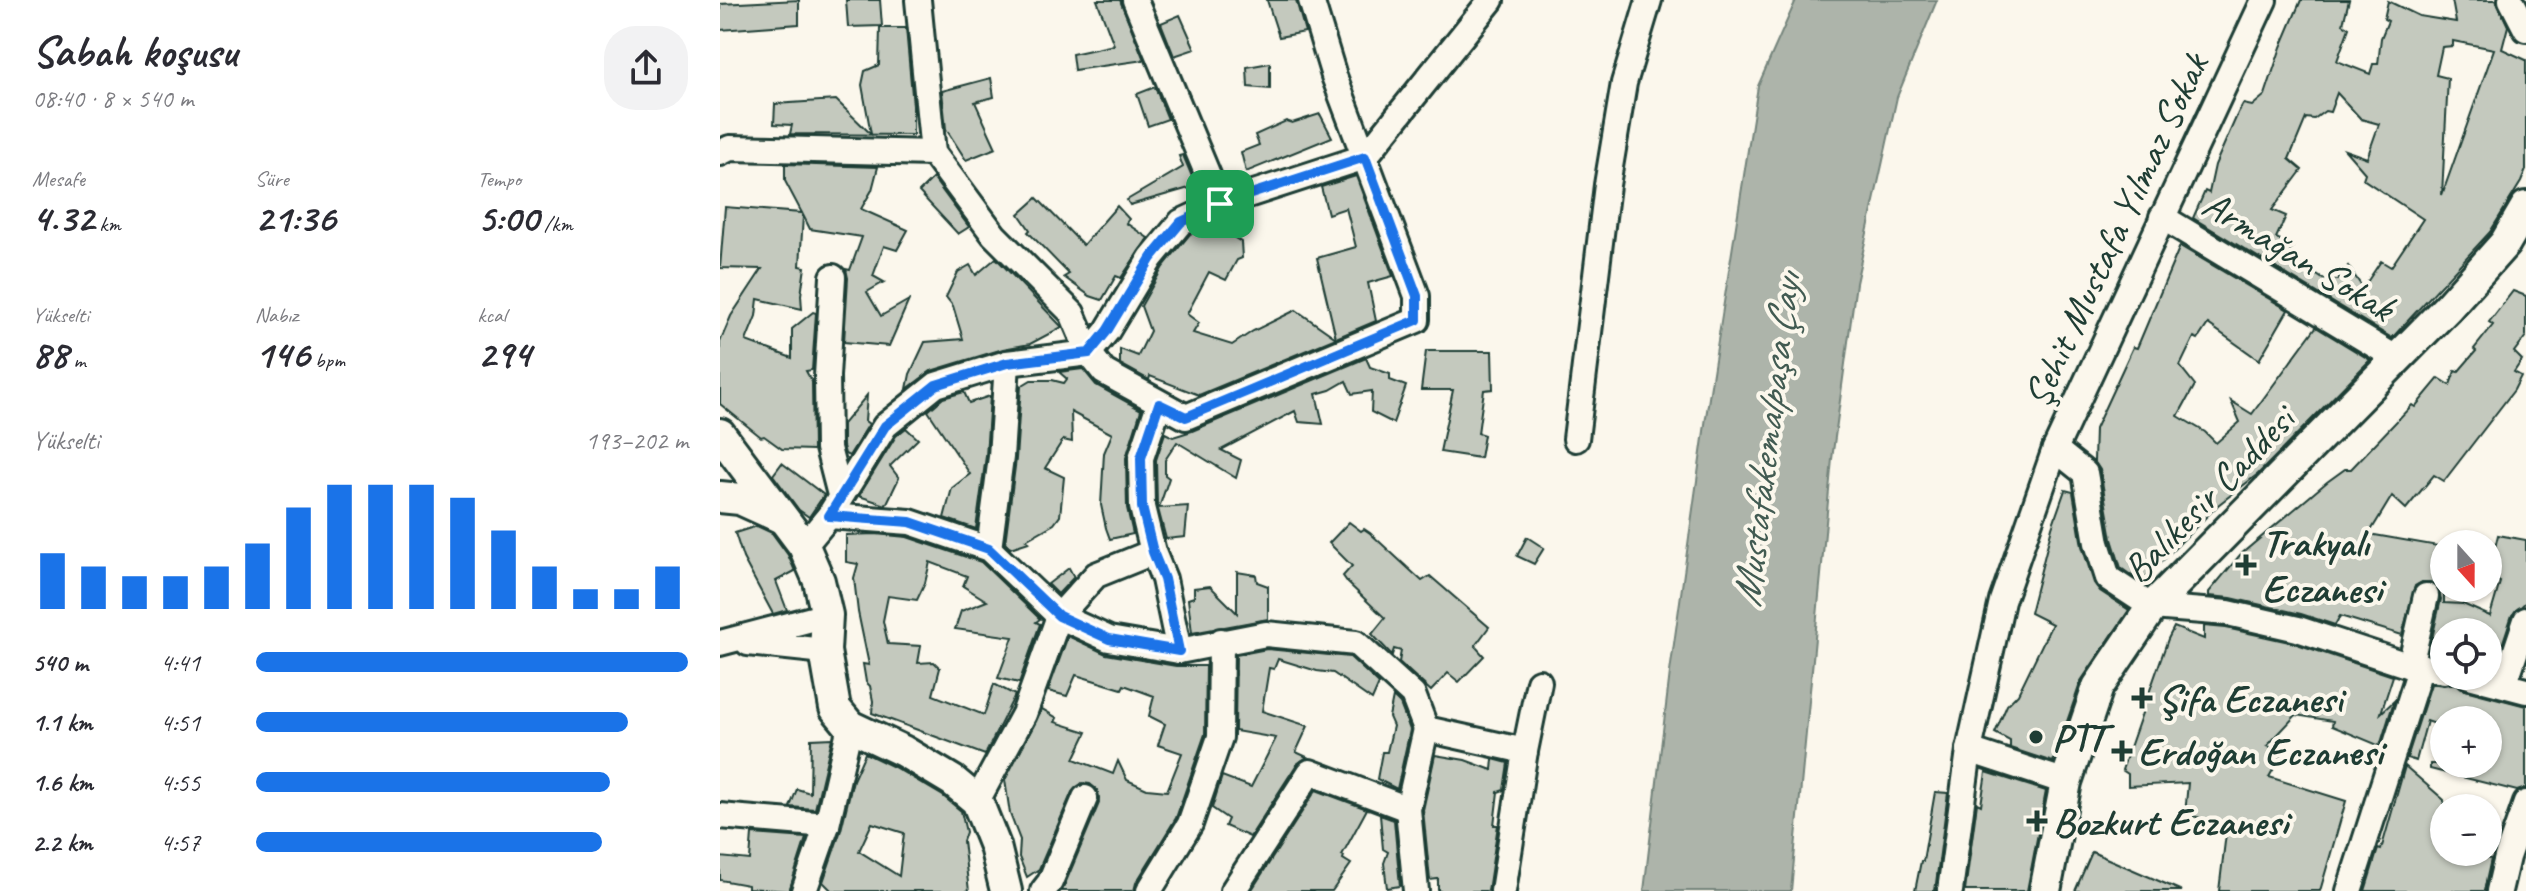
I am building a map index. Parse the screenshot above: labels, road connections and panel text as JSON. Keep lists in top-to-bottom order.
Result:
{
  "streets": {
    "main road": ["Balıkesir Caddesi"],
    "street": ["Şehit Mustafa Yılmaz Sokak", "Armağan Sokak"]
  },
  "crossings": [
    ["Şehit Mustafa Yılmaz Sokak", "Armağan Sokak"],
    ["Şehit Mustafa Yılmaz Sokak", "Balıkesir Caddesi"],
    ["Armağan Sokak", "Balıkesir Caddesi"]
  ],
  "water": ["Mustafakemalpaşa Çayı"],
  "places": {
    "health": [
      "Trakyalı Eczanesi",
      "Şifa Eczanesi",
      "Erdoğan Eczanesi",
      "Bozkurt Eczanesi"
    ],
    "other": ["PTT"]
  },
  "north": "bottom",
  "page": {
    "heading": ["Sabah koşusu", "08:40 · 8 × 540 m"],
    "stats": [
      ["Mesafe", "4.32 km"],
      ["Süre", "21:36"],
      ["Tempo", "5:00 /km"],
      ["Yükselti", "88 m"],
      ["Nabız", "146 bpm"],
      ["kcal", "294"]
    ],
    "chart": ["Yükselti", "193–202 m"],
    "map_buttons": ["+", "−"],
    "list": [
      {
        "name": "540 m",
        "note": "4:41"
      },
      {
        "name": "1.1 km",
        "note": "4:51"
      },
      {
        "name": "1.6 km",
        "note": "4:55"
      },
      {
        "name": "2.2 km",
        "note": "4:57"
      }
    ]
  }
}
